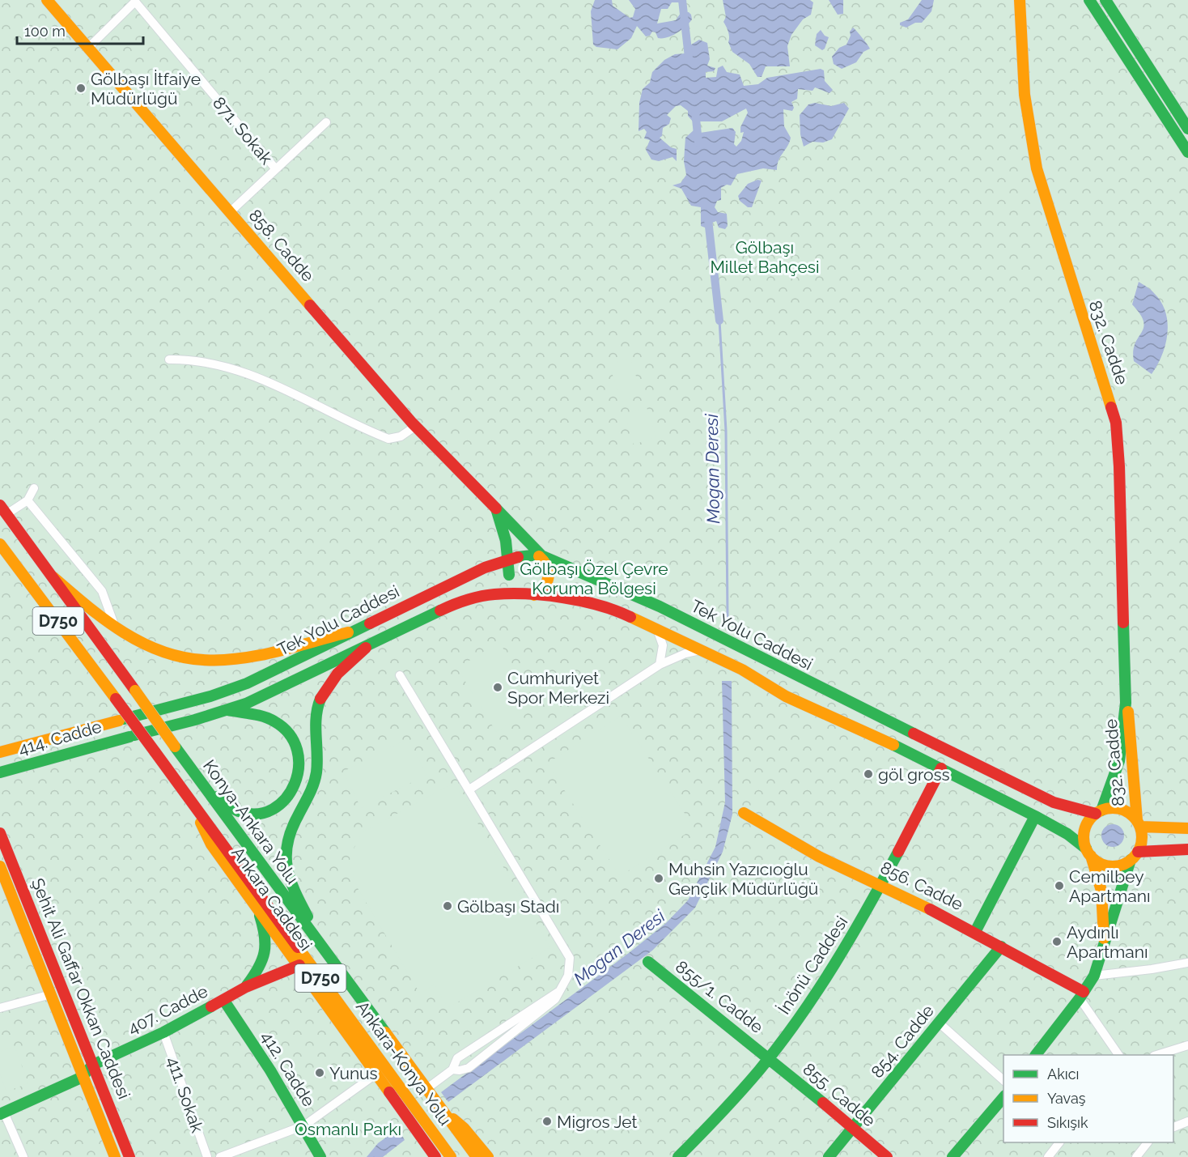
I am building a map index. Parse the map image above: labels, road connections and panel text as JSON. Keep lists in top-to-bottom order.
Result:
{
  "streets": {
    "main road": [
      "858. Cadde",
      "832. Cadde",
      "Tek Yolu Caddesi",
      "D750",
      "414. Cadde",
      "Konya-Ankara Yolu",
      "856. Cadde",
      "Ankara Caddesi",
      "İnönü Caddesi",
      "Şehit Ali Gaffar Okkan Caddesi",
      "855/1. Cadde",
      "407. Cadde",
      "854. Cadde",
      "Ankara-Konya Yolu",
      "412. Cadde",
      "855. Cadde"
    ],
    "street": ["871. Sokak", "411. Sokak"]
  },
  "crossings": [
    ["871. Sokak", "858. Cadde"],
    ["858. Cadde", "Tek Yolu Caddesi"],
    ["832. Cadde", "Tek Yolu Caddesi"],
    ["Tek Yolu Caddesi", "D750"],
    ["Tek Yolu Caddesi", "414. Cadde"],
    ["Tek Yolu Caddesi", "İnönü Caddesi"],
    ["D750", "Konya-Ankara Yolu"],
    ["856. Cadde", "İnönü Caddesi"],
    ["856. Cadde", "854. Cadde"],
    ["Ankara Caddesi", "Ankara-Konya Yolu"],
    ["İnönü Caddesi", "855/1. Cadde"],
    ["İnönü Caddesi", "855. Cadde"],
    ["Şehit Ali Gaffar Okkan Caddesi", "407. Cadde"],
    ["855/1. Cadde", "855. Cadde"],
    ["407. Cadde", "412. Cadde"],
    ["407. Cadde", "411. Sokak"],
    ["854. Cadde", "855. Cadde"]
  ],
  "water": ["Mogan Deresi"],
  "parks": ["Gölbaşı Millet Bahçesi", "Gölbaşı Özel Çevre Koruma Bölgesi", "Osmanlı Parkı"],
  "places": [
    "Gölbaşı İtfaiye Müdürlüğü",
    "Cumhuriyet Spor Merkezi",
    "göl gross",
    "Muhsin Yazıcıoğlu Gençlik Müdürlüğü",
    "Cemilbey Apartmanı",
    "Gölbaşı Stadı",
    "Aydınlı Apartmanı",
    "Yunus",
    "Migros Jet"
  ],
  "legend": ["Akıcı", "Yavaş", "Sıkışık"],
  "scale_bar": "100 m"
}
